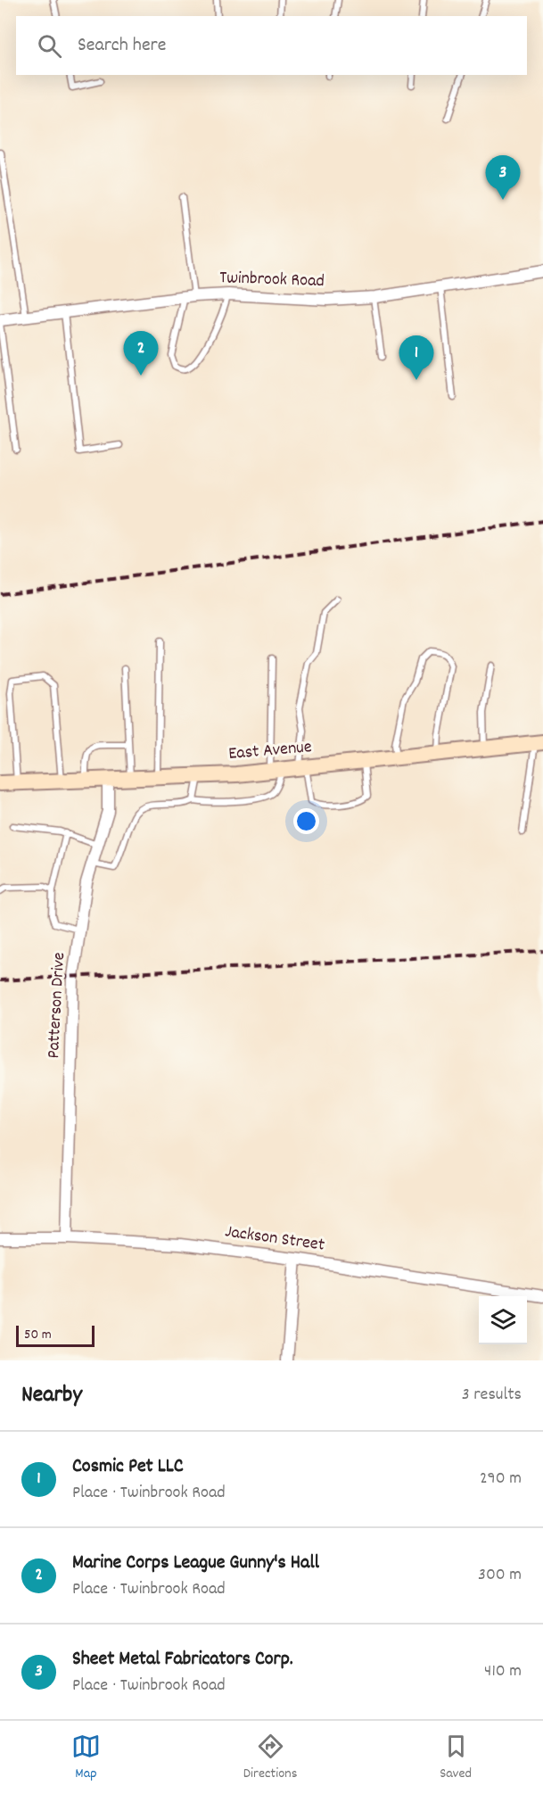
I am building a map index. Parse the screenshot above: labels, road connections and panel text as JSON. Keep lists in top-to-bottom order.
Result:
{
  "streets": {
    "street": [
      "Twinbrook Road",
      "East Avenue",
      "Patterson Drive",
      "Jackson Street"
    ]
  },
  "crossings": [
    ["East Avenue", "Patterson Drive"],
    ["Patterson Drive", "Jackson Street"]
  ],
  "scale_bar": "50 m",
  "page": {
    "search": "Search here",
    "pins": ["3", "2", "1"],
    "scale": "50 m",
    "heading": ["Nearby", "3 results"],
    "list": [
      {
        "mark": "1",
        "name": "Cosmic Pet LLC",
        "note": "Place · Twinbrook Road",
        "value": "290 m"
      },
      {
        "mark": "2",
        "name": "Marine Corps League Gunny's Hall",
        "note": "Place · Twinbrook Road",
        "value": "300 m"
      },
      {
        "mark": "3",
        "name": "Sheet Metal Fabricators Corp.",
        "note": "Place · Twinbrook Road",
        "value": "410 m"
      }
    ],
    "nav": ["Map", "Directions", "Saved"]
  }
}
